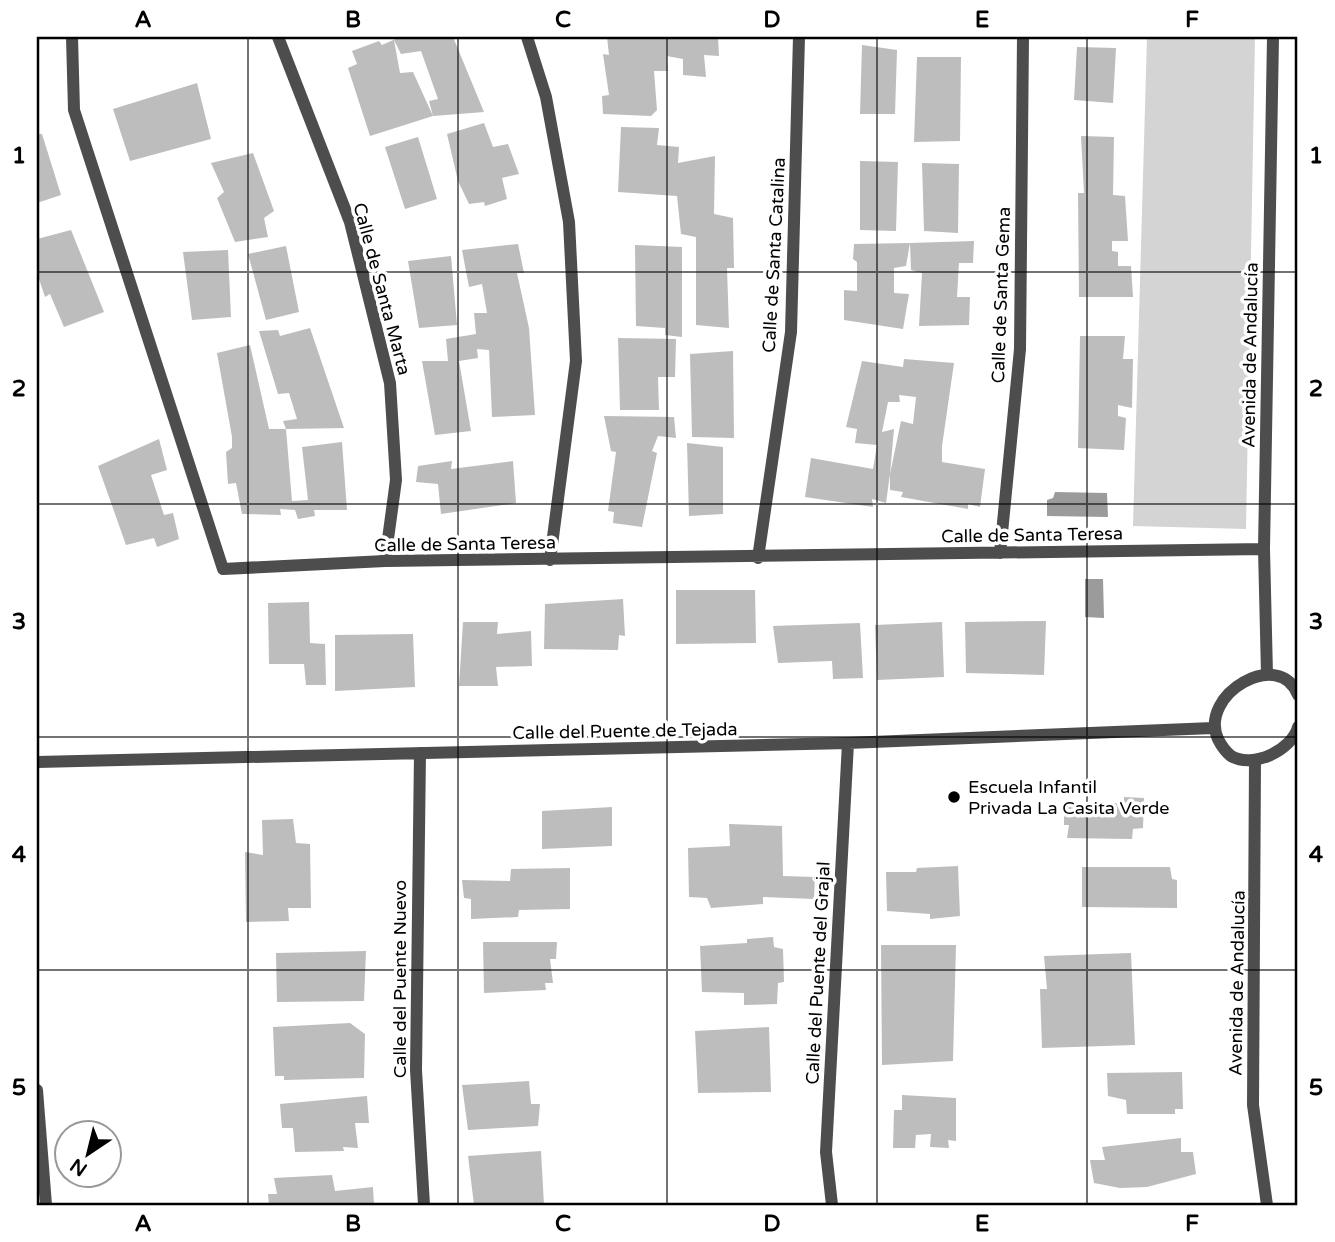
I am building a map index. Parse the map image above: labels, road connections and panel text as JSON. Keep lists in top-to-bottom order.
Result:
{
  "streets": {
    "street": [
      "Calle de Santa Catalina",
      "Calle de Santa Marta",
      "Calle de Santa Gema",
      "Avenida de Andalucía",
      "Calle de Santa Teresa",
      "Calle del Puente de Tejada",
      "Calle del Puente del Grajal",
      "Calle del Puente Nuevo"
    ]
  },
  "crossings": [
    ["Calle de Santa Catalina", "Calle de Santa Teresa"],
    ["Calle de Santa Marta", "Calle de Santa Teresa"],
    ["Calle de Santa Gema", "Calle de Santa Teresa"],
    ["Avenida de Andalucía", "Calle de Santa Teresa"],
    ["Calle del Puente de Tejada", "Calle del Puente del Grajal"],
    ["Calle del Puente de Tejada", "Calle del Puente Nuevo"]
  ],
  "places": ["Escuela Infantil Privada La Casita Verde"],
  "north": "bottom left",
  "grid": {
    "columns": [
      "A",
      "B",
      "C",
      "D",
      "E",
      "F"
    ],
    "rows": [
      "1",
      "2",
      "3",
      "4",
      "5"
    ]
  }
}
